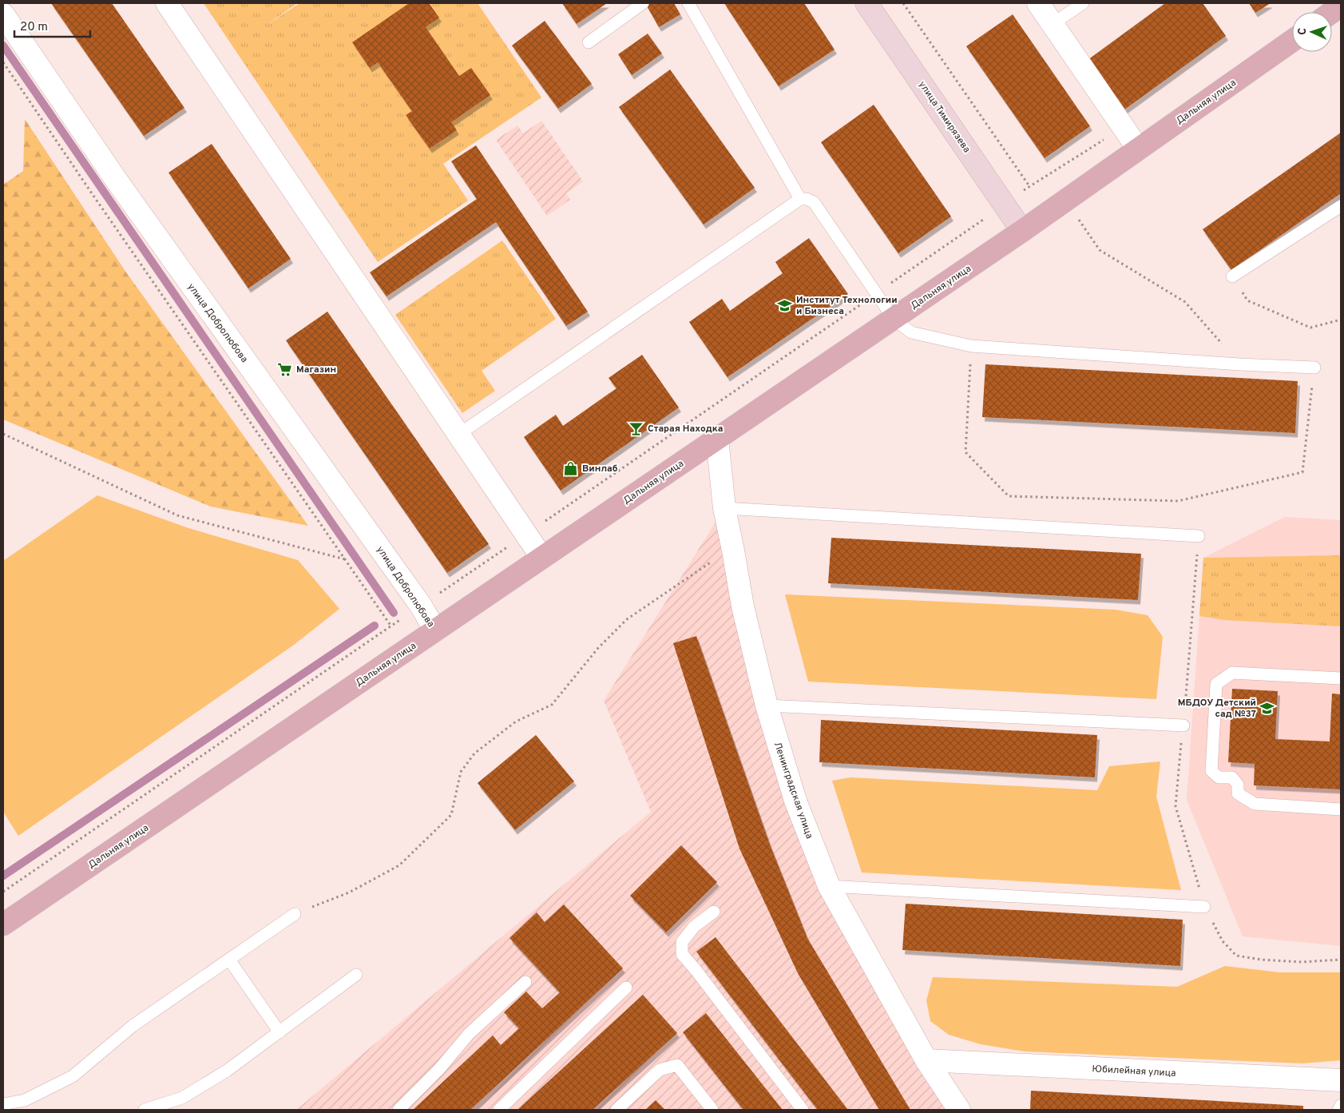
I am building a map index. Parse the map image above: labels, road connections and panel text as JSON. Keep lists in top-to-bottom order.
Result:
{
  "streets": {
    "main road": ["Дальняя улица", "улица Тимирязева"],
    "street": ["улица Добролюбова", "Ленинградская улица", "Юбилейная улица"]
  },
  "crossings": [
    ["Дальняя улица", "улица Тимирязева"],
    ["Дальняя улица", "улица Добролюбова"],
    ["Дальняя улица", "Ленинградская улица"],
    ["Ленинградская улица", "Юбилейная улица"]
  ],
  "places": {
    "school or university": ["Институт Технологии и Бизнеса", "МБДОУ Детский сад №37"],
    "supermarket": ["Магазин"],
    "bar": ["Старая Находка"],
    "shop": ["Винлаб"]
  },
  "scale_bar": "20 m",
  "north": "left"
}
